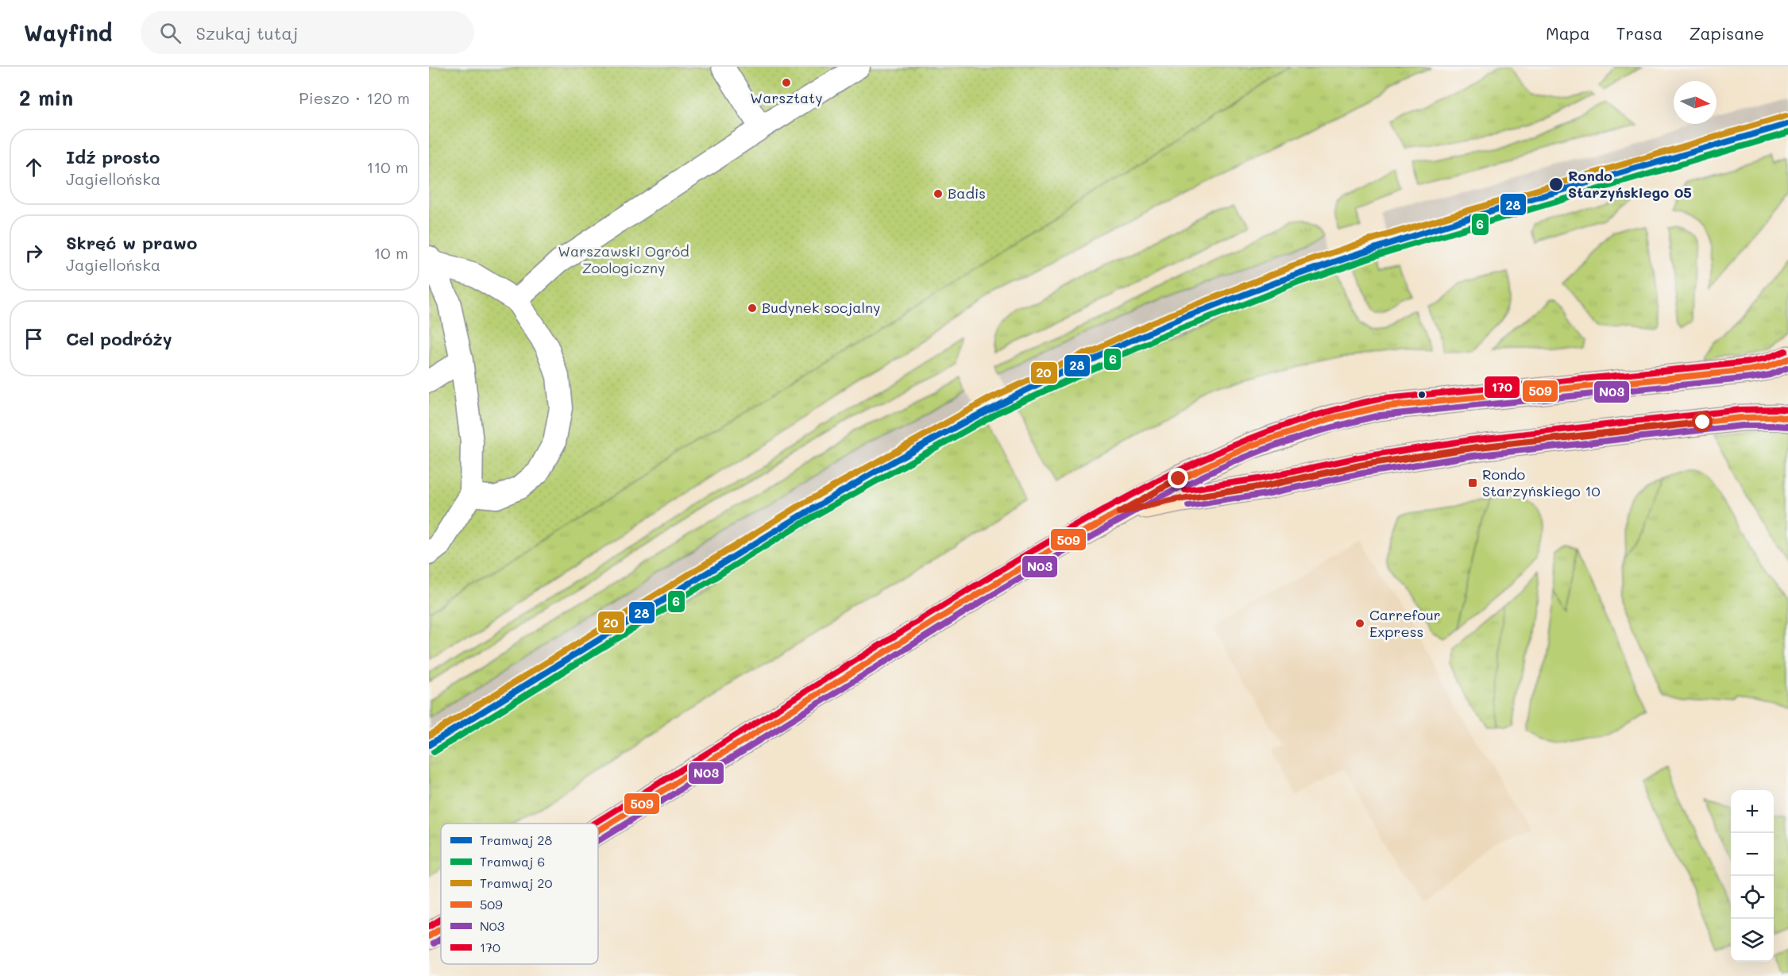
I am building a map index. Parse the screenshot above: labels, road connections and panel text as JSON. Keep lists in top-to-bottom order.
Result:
{
  "parks": ["Warszawski Ogród Zoologiczny"],
  "places": {
    "other": [
      "Warsztaty",
      "Rondo Starzyńskiego 05",
      "Badis",
      "Budynek socjalny",
      "Carrefour Express"
    ],
    "transit": ["Rondo Starzyńskiego 10"]
  },
  "lines": [
    "tram line 20",
    "tram line 28",
    "tram line 6",
    "transit line 170",
    "transit line 509",
    "transit line N03"
  ],
  "legend": [
    "Tramwaj 28",
    "Tramwaj 6",
    "Tramwaj 20",
    "509",
    "N03",
    "170"
  ],
  "north": "right",
  "page": {
    "header": "Wayfind",
    "search": "Szukaj tutaj",
    "nav": ["Mapa", "Trasa", "Zapisane"],
    "heading": ["2 min", "Pieszo · 120 m"],
    "list": [
      ["Idź prosto", "Jagiellońska", "110 m"],
      ["Skręć w prawo", "Jagiellońska", "10 m"],
      "Cel podróży"
    ],
    "map_buttons": ["+", "−"]
  }
}
